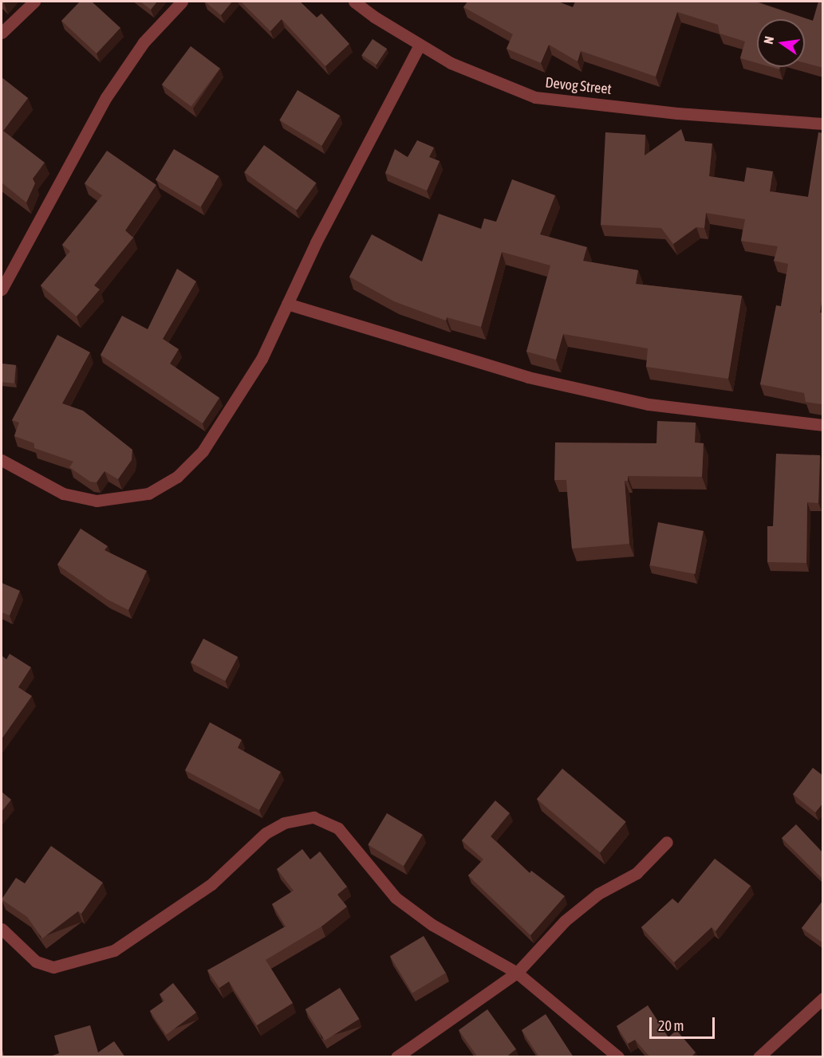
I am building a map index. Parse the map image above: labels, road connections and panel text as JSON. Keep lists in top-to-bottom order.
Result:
{
  "streets": {
    "street": ["Devog Street"]
  },
  "scale_bar": "20 m",
  "north": "left"
}
